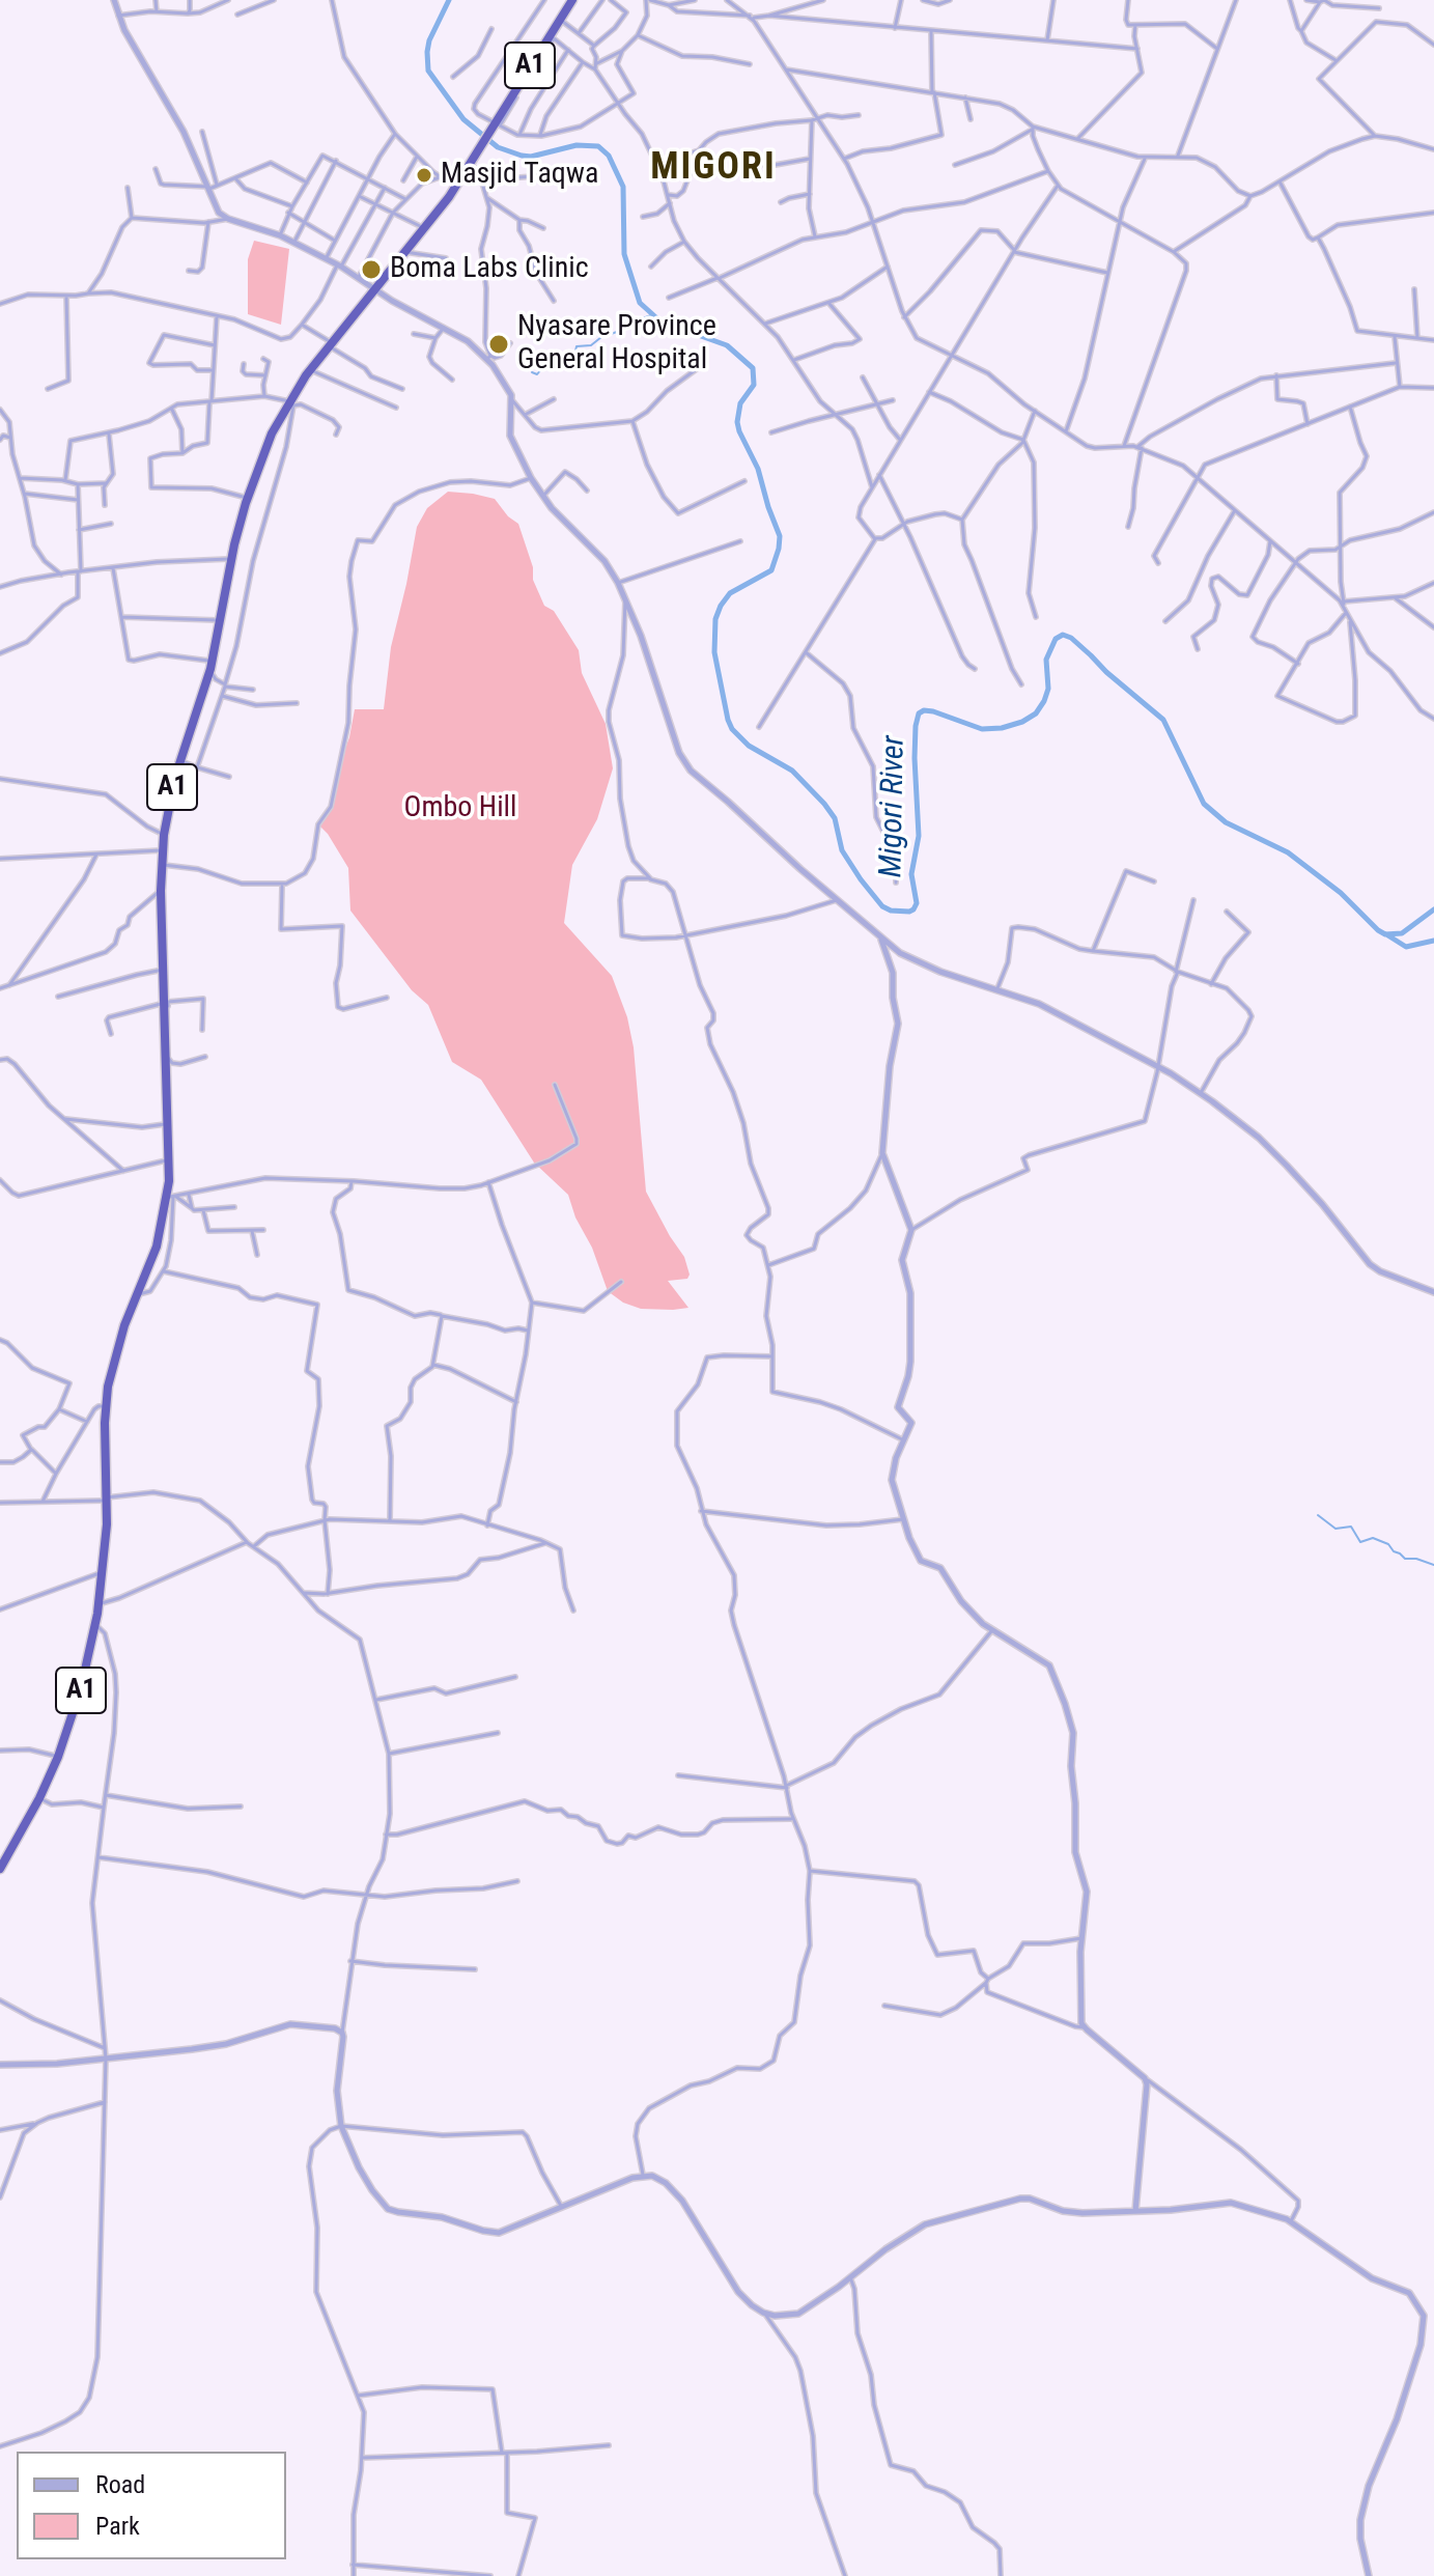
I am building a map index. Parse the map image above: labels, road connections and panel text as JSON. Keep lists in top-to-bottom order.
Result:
{
  "streets": {
    "highway": ["A1"]
  },
  "districts": ["MIGORI"],
  "water": ["Migori River"],
  "parks": ["Ombo Hill"],
  "places": ["Masjid Taqwa", "Boma Labs Clinic", "Nyasare Province General Hospital"],
  "legend": ["Road", "Park"]
}
